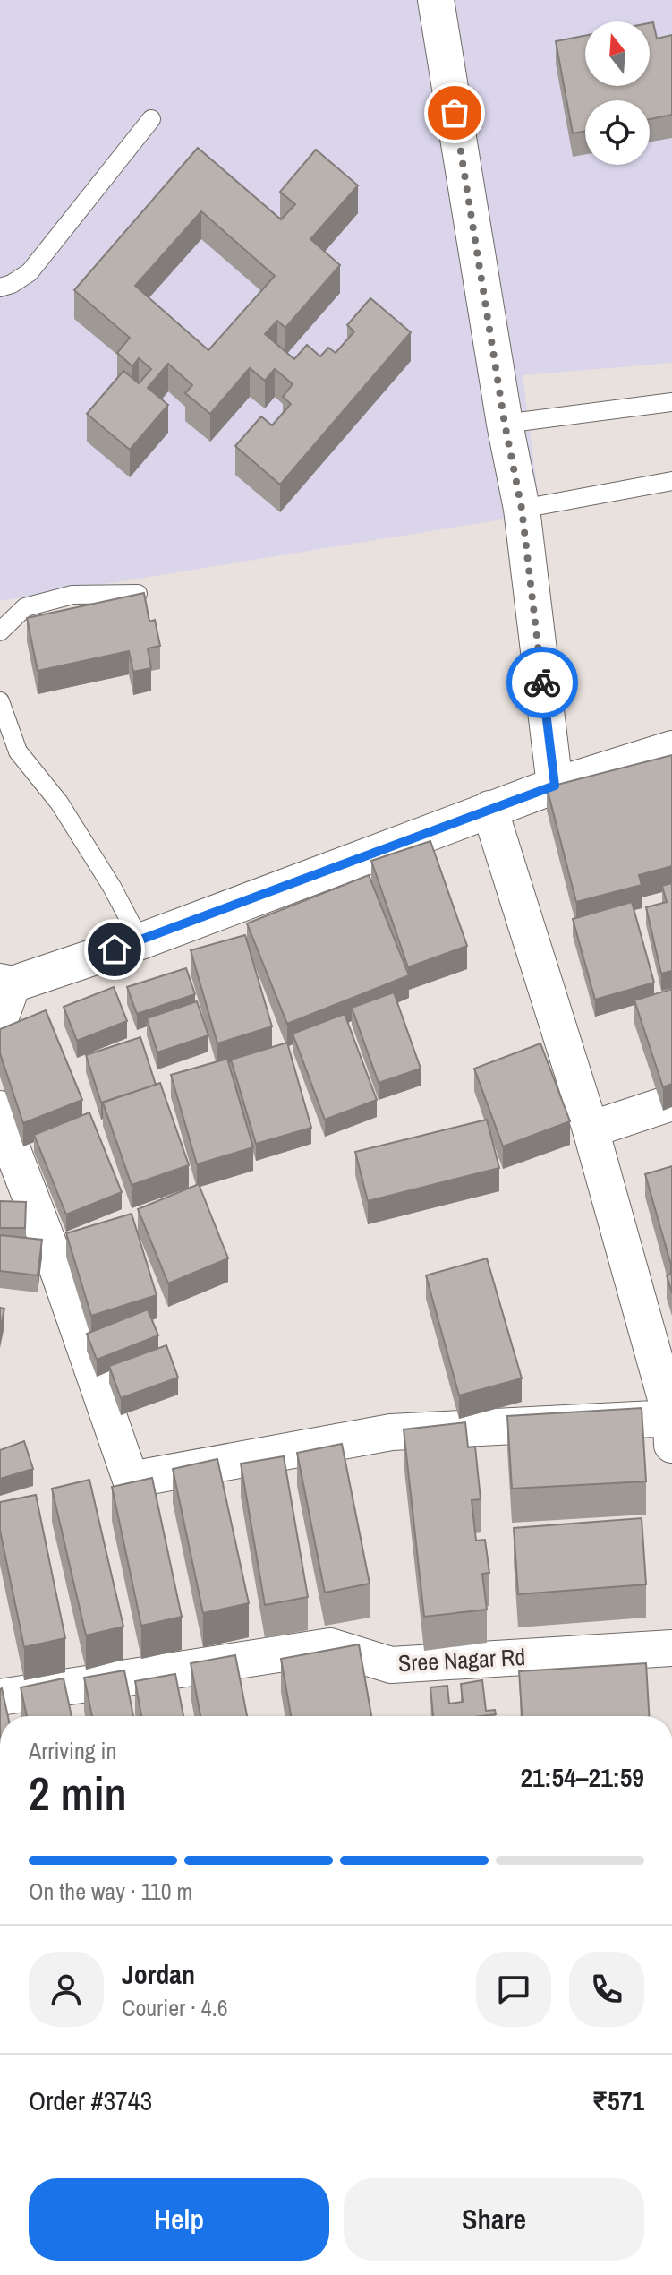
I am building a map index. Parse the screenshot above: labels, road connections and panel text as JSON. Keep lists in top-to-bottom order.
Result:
{
  "streets": {
    "street": ["Sree Nagar Rd"]
  },
  "north": "top",
  "page": {
    "heading": ["2 min", "Arriving in", "21:54–21:59"],
    "panel": [
      "Jordan",
      "Courier · 4.6",
      "Order #3743",
      "₹571"
    ],
    "bar": "On the way · 110 m",
    "buttons": ["Help", "Share"]
  }
}
